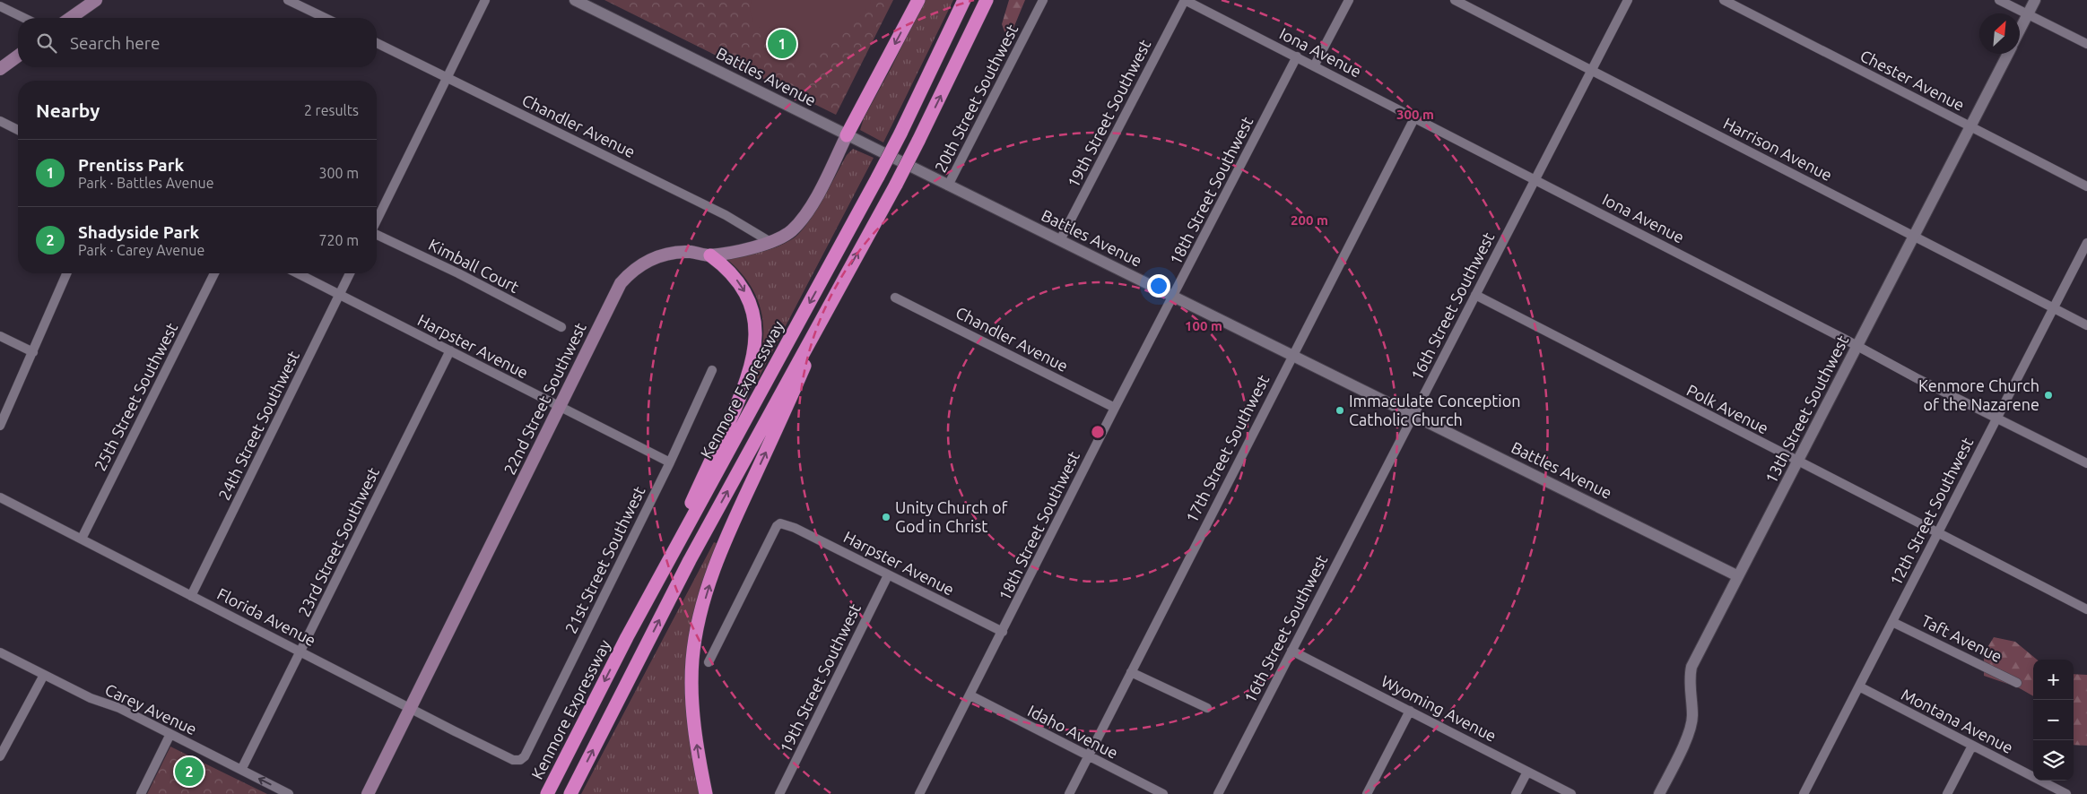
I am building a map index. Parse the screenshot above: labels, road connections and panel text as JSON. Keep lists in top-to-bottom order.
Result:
{
  "streets": {
    "highway": ["Kenmore Expressway"],
    "main road": ["22nd Street Southwest"],
    "street": [
      "Iona Avenue",
      "Battles Avenue",
      "Chester Avenue",
      "20th Street Southwest",
      "19th Street Southwest",
      "Chandler Avenue",
      "Harrison Avenue",
      "18th Street Southwest",
      "Kimball Court",
      "16th Street Southwest",
      "Harpster Avenue",
      "25th Street Southwest",
      "Polk Avenue",
      "13th Street Southwest",
      "24th Street Southwest",
      "17th Street Southwest",
      "12th Street Southwest",
      "23rd Street Southwest",
      "21st Street Southwest",
      "Florida Avenue",
      "Taft Avenue",
      "Wyoming Avenue",
      "Carey Avenue",
      "Montana Avenue",
      "Idaho Avenue"
    ]
  },
  "crossings": [
    ["Iona Avenue", "19th Street Southwest"],
    ["Iona Avenue", "18th Street Southwest"],
    ["Iona Avenue", "16th Street Southwest"],
    ["Iona Avenue", "13th Street Southwest"],
    ["Iona Avenue", "17th Street Southwest"],
    ["Iona Avenue", "12th Street Southwest"],
    ["Battles Avenue", "20th Street Southwest"],
    ["Battles Avenue", "19th Street Southwest"],
    ["Battles Avenue", "18th Street Southwest"],
    ["Battles Avenue", "16th Street Southwest"],
    ["Battles Avenue", "22nd Street Southwest"],
    ["Battles Avenue", "13th Street Southwest"],
    ["Battles Avenue", "17th Street Southwest"],
    ["Chester Avenue", "13th Street Southwest"],
    ["19th Street Southwest", "Harpster Avenue"],
    ["Chandler Avenue", "18th Street Southwest"],
    ["Chandler Avenue", "22nd Street Southwest"],
    ["Harrison Avenue", "16th Street Southwest"],
    ["Harrison Avenue", "13th Street Southwest"],
    ["Harrison Avenue", "12th Street Southwest"],
    ["18th Street Southwest", "Harpster Avenue"],
    ["18th Street Southwest", "Idaho Avenue"],
    ["16th Street Southwest", "Polk Avenue"],
    ["16th Street Southwest", "Wyoming Avenue"],
    ["Harpster Avenue", "22nd Street Southwest"],
    ["Harpster Avenue", "24th Street Southwest"],
    ["Harpster Avenue", "23rd Street Southwest"],
    ["Harpster Avenue", "21st Street Southwest"],
    ["25th Street Southwest", "Florida Avenue"],
    ["22nd Street Southwest", "Florida Avenue"],
    ["Polk Avenue", "13th Street Southwest"],
    ["Polk Avenue", "12th Street Southwest"],
    ["24th Street Southwest", "Florida Avenue"],
    ["17th Street Southwest", "Idaho Avenue"],
    ["12th Street Southwest", "Taft Avenue"],
    ["12th Street Southwest", "Montana Avenue"],
    ["23rd Street Southwest", "Florida Avenue"],
    ["23rd Street Southwest", "Carey Avenue"],
    ["21st Street Southwest", "Florida Avenue"]
  ],
  "places": ["Kenmore Church of the Nazarene", "Immaculate Conception Catholic Church", "Unity Church of God in Christ"],
  "north": "top right",
  "page": {
    "search": "Search here",
    "pins": ["1", "2"],
    "heading": ["Nearby", "2 results"],
    "list": [
      {
        "mark": "1",
        "name": "Prentiss Park",
        "note": "Park · Battles Avenue",
        "value": "300 m"
      },
      {
        "mark": "2",
        "name": "Shadyside Park",
        "note": "Park · Carey Avenue",
        "value": "720 m"
      }
    ],
    "map_buttons": ["+", "−"]
  },
  "rings": ["300 m", "200 m", "100 m"]
}
